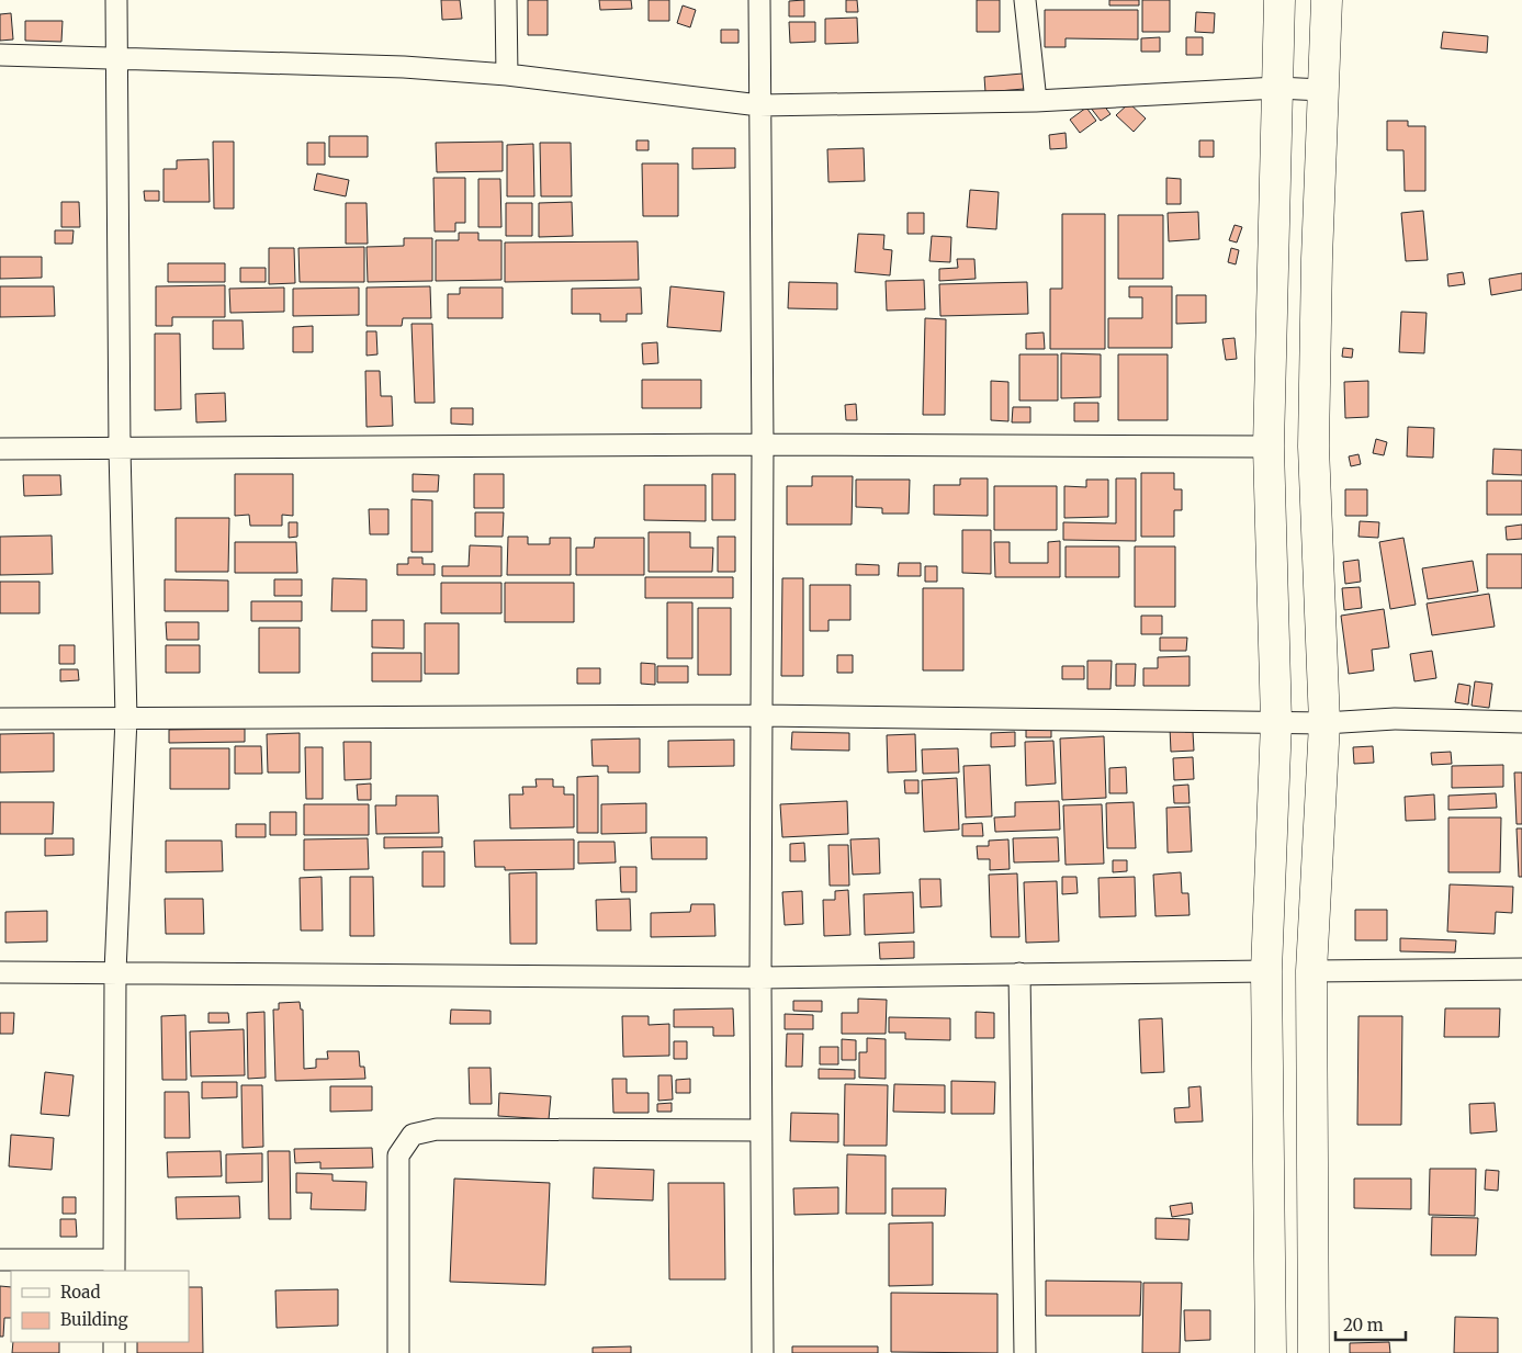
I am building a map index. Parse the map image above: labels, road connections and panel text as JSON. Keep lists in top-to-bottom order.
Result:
{
  "legend": ["Road", "Building"],
  "scale_bar": "20 m"
}
